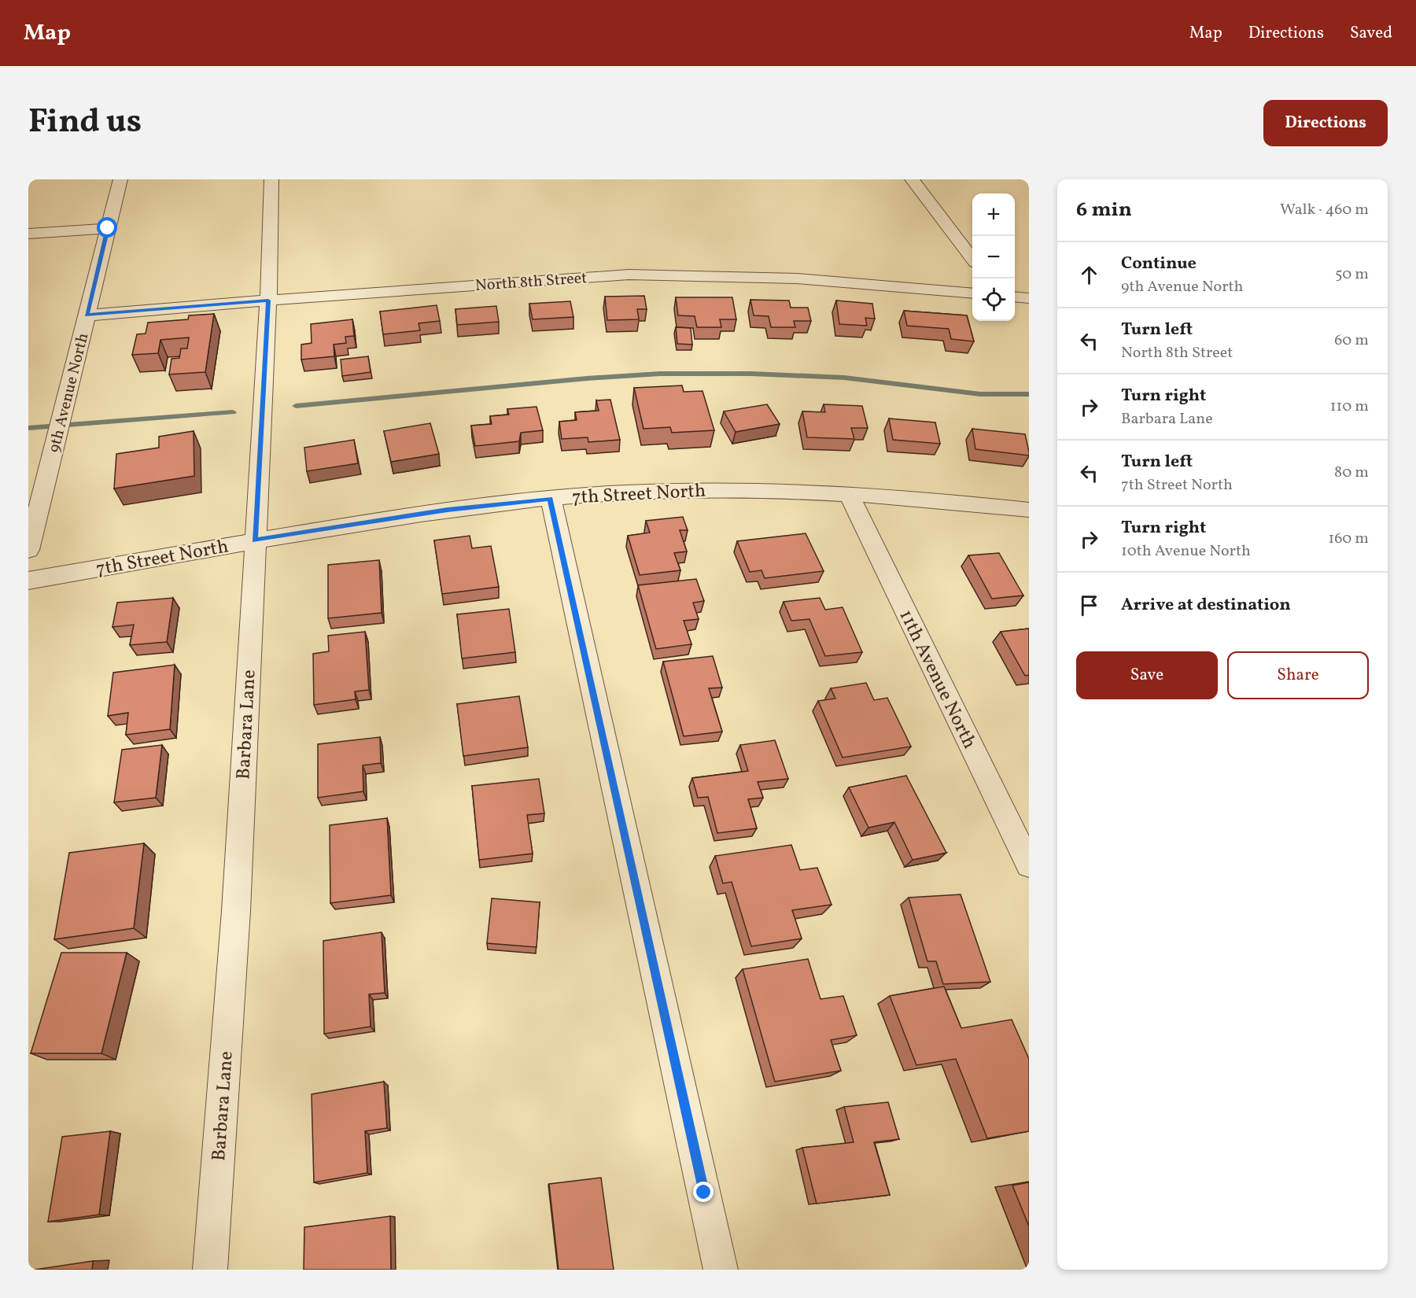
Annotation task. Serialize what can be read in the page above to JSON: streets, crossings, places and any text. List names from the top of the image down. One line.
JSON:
{"streets":{"street":["North 8th Street","9th Avenue North","7th Street North","11th Avenue North","Barbara Lane"]},"crossings":[["North 8th Street","9th Avenue North"],["North 8th Street","Barbara Lane"],["7th Street North","11th Avenue North"],["7th Street North","Barbara Lane"]],"page":{"header":"Map","nav":["Map","Directions","Saved"],"title":"Find us","buttons":["Directions",["Save","Share"]],"heading":["6 min","Walk · 460 m"],"map_buttons":["+","−"],"list":[["Continue","9th Avenue North","50 m"],["Turn left","North 8th Street","60 m"],["Turn right","Barbara Lane","110 m"],["Turn left","7th Street North","80 m"],["Turn right","10th Avenue North","160 m"],"Arrive at destination"]}}
